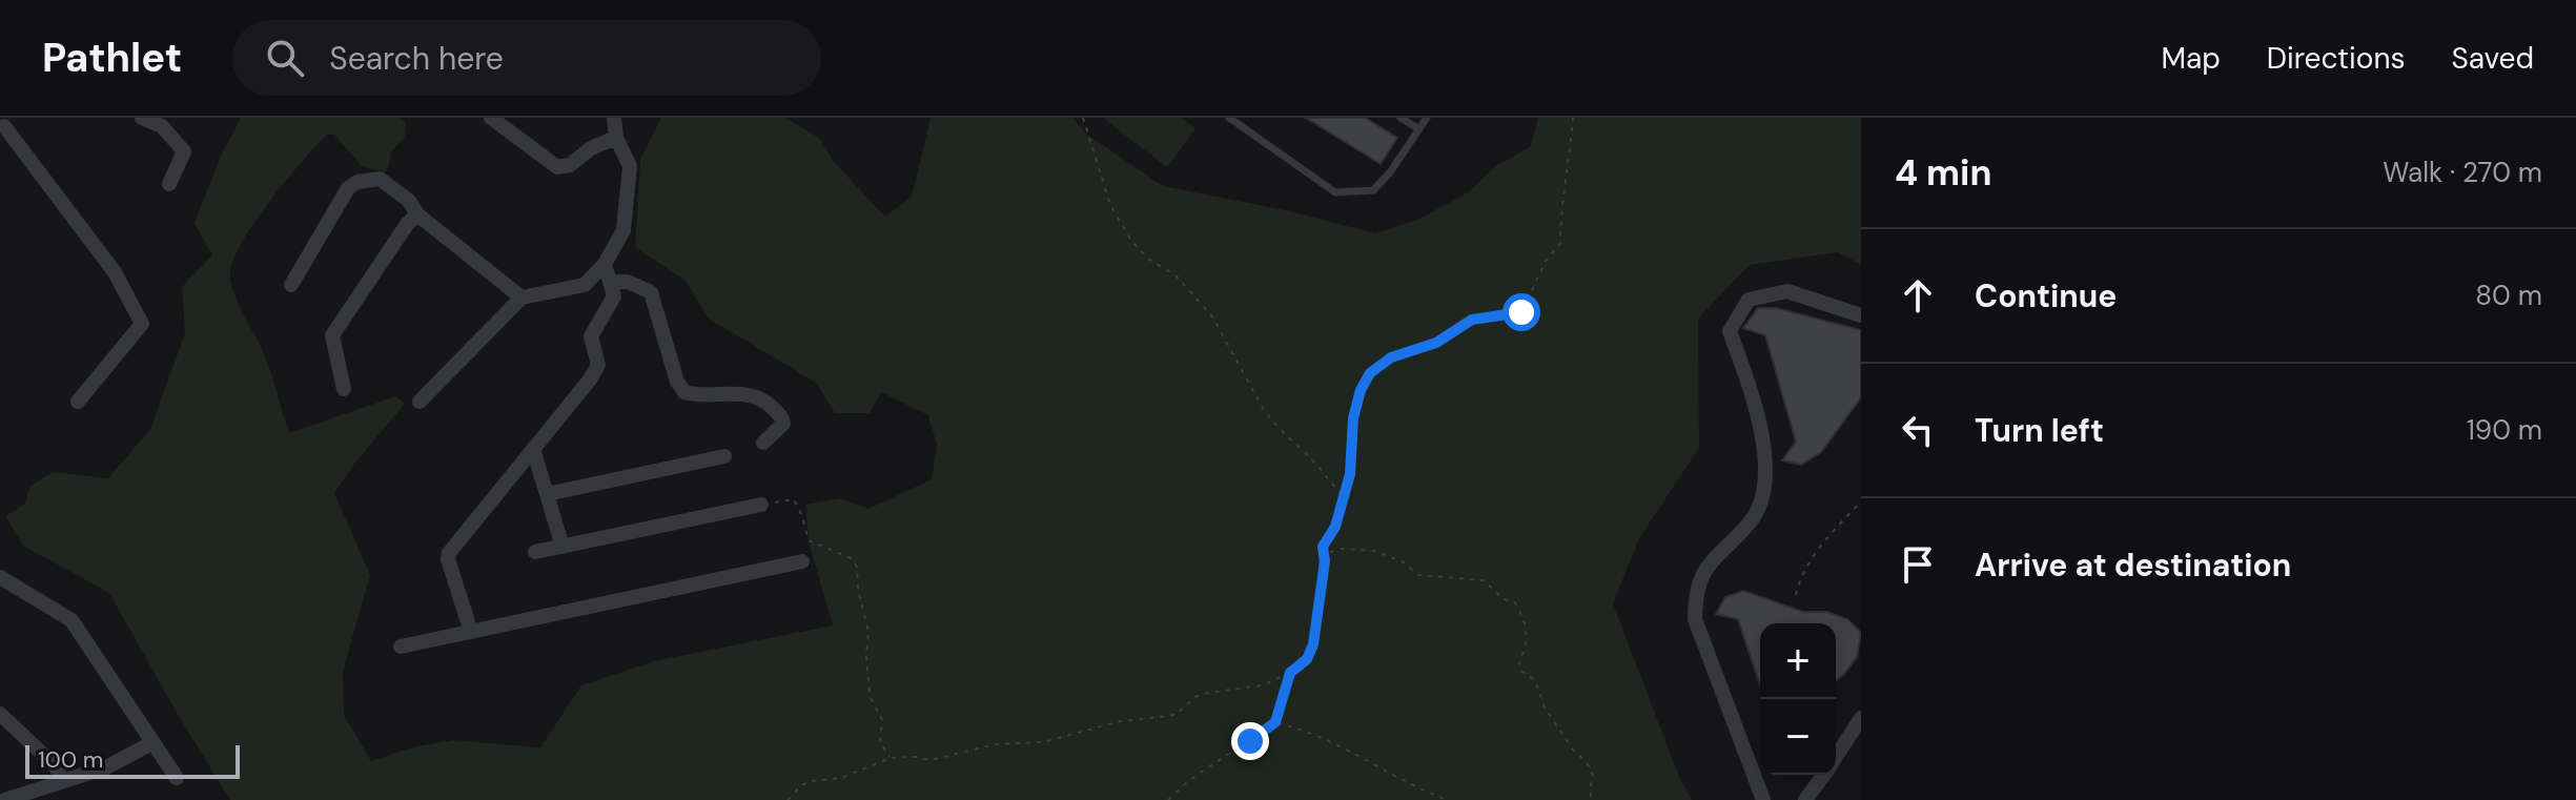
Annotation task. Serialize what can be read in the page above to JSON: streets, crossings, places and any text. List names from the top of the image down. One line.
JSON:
{"scale_bar":"100 m","page":{"header":"Pathlet","search":"Search here","nav":["Map","Directions","Saved"],"heading":["4 min","Walk · 270 m"],"list":[["Continue","80 m"],["Turn left","190 m"],"Arrive at destination"],"map_buttons":["+","−"],"scale":"100 m"}}
